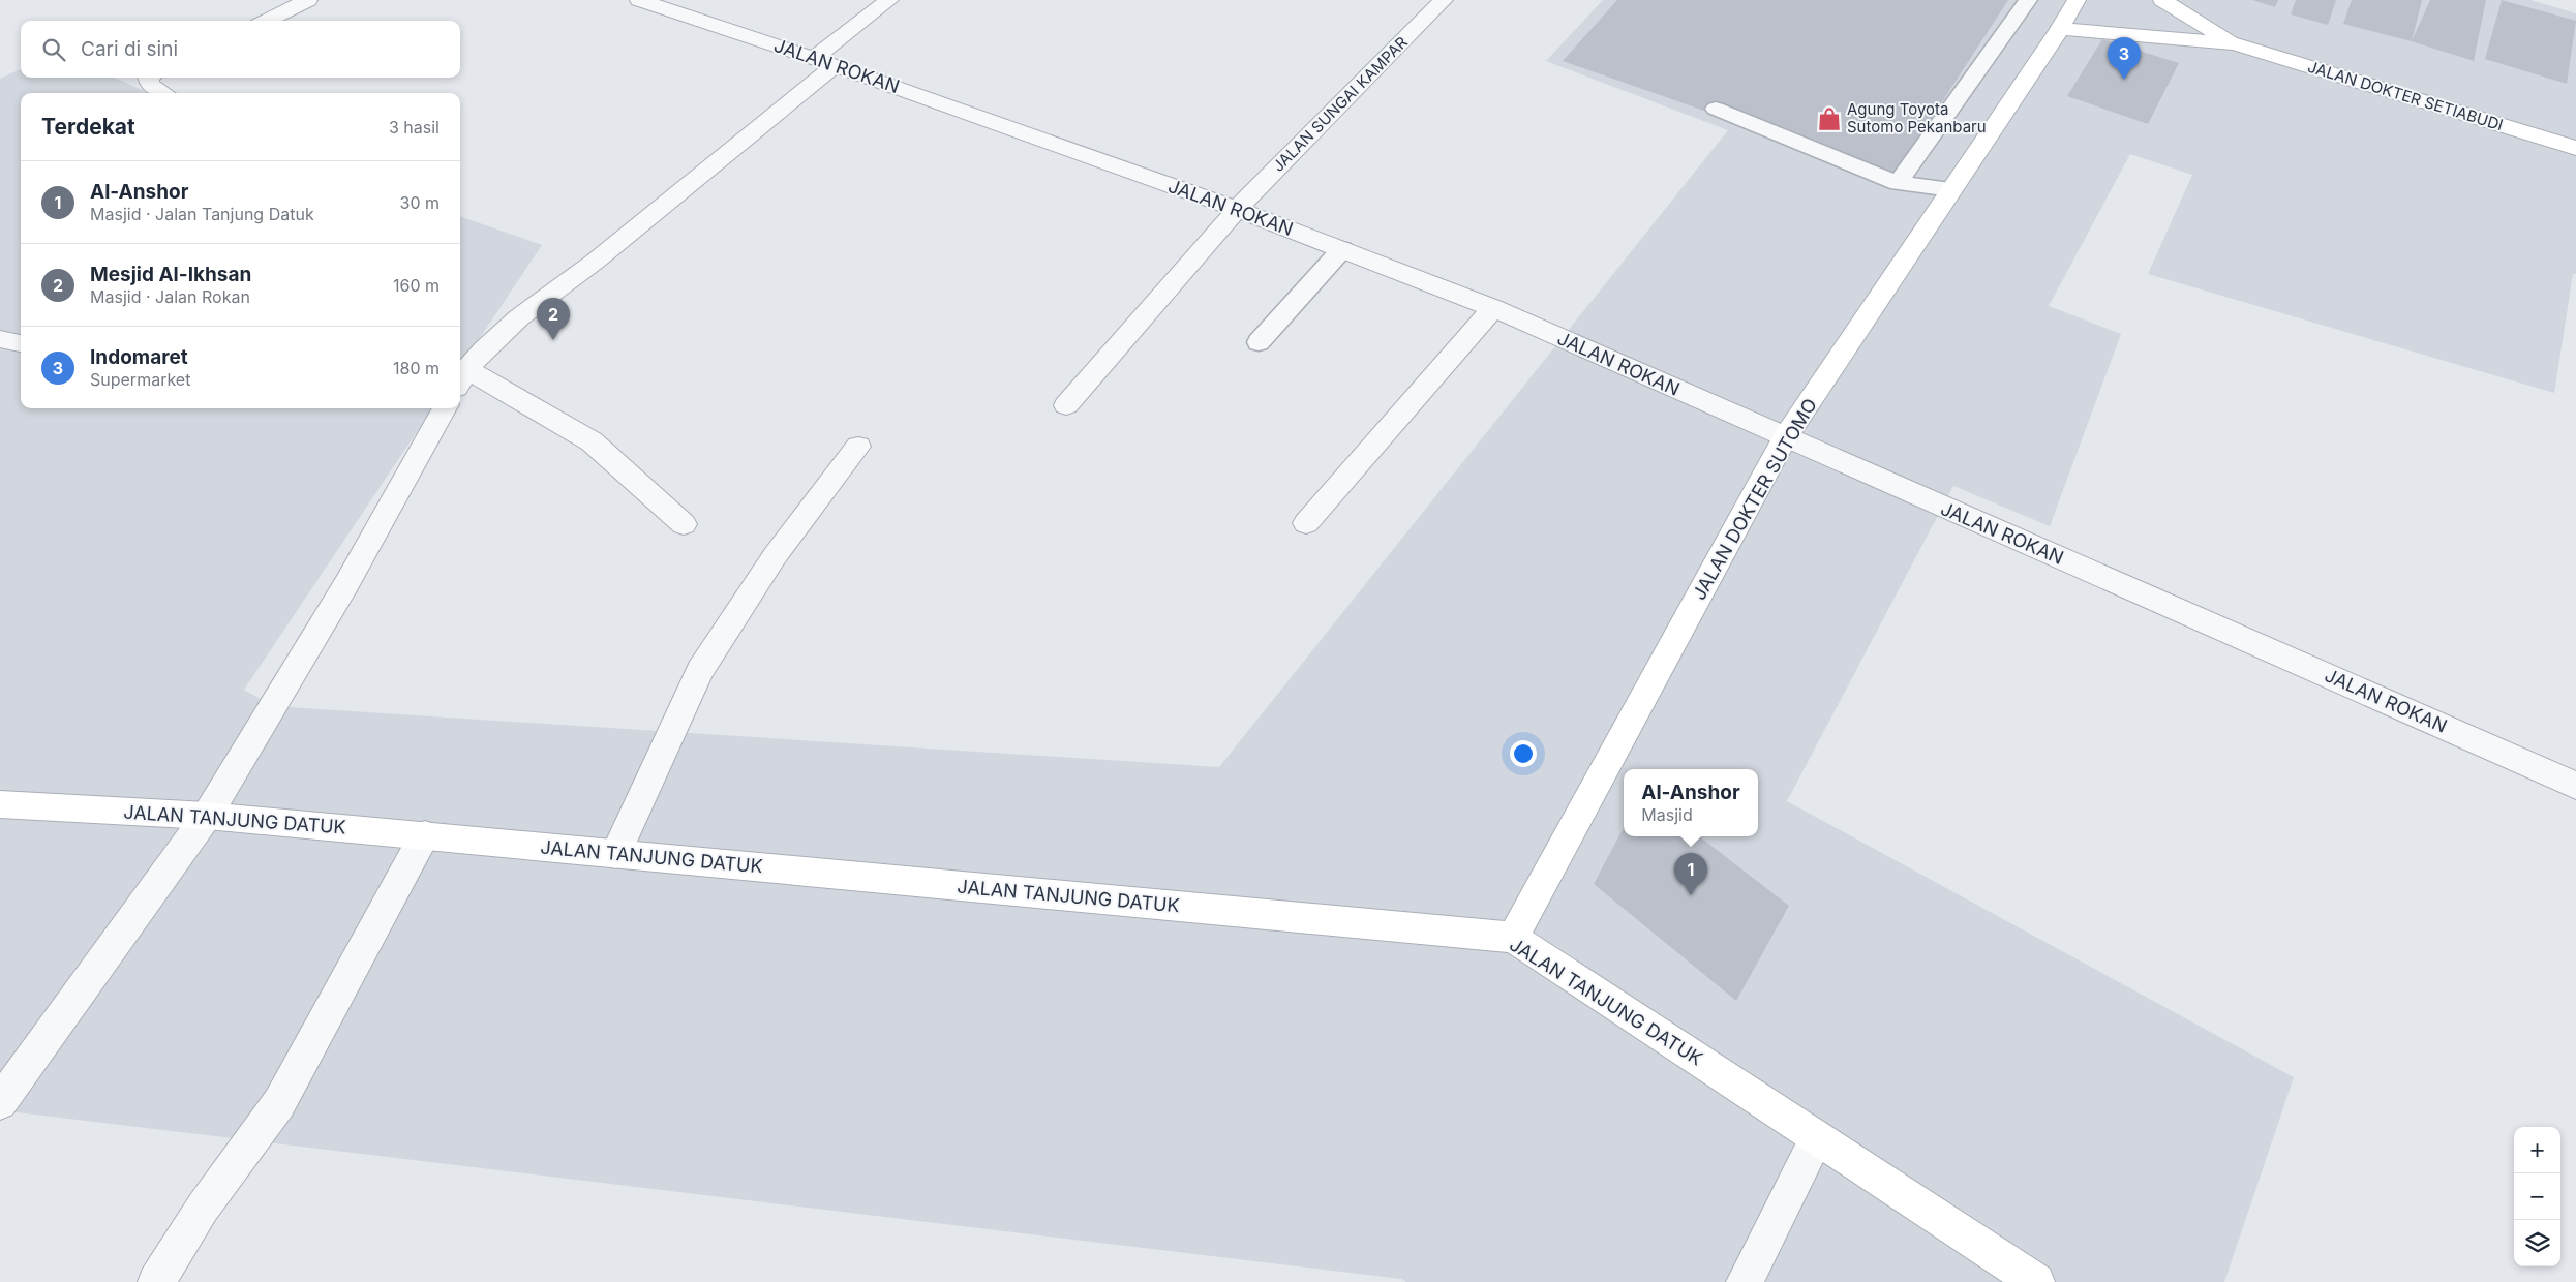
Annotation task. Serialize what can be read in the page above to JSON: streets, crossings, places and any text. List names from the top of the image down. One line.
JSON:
{"streets":{"main road":["JALAN DOKTER SETIABUDI","JALAN DOKTER SUTOMO","JALAN TANJUNG DATUK"],"street":["JALAN ROKAN","JALAN SUNGAI KAMPAR"]},"crossings":[["JALAN ROKAN","JALAN SUNGAI KAMPAR"],["JALAN ROKAN","JALAN DOKTER SUTOMO"],["JALAN DOKTER SETIABUDI","JALAN DOKTER SUTOMO"],["JALAN DOKTER SUTOMO","JALAN TANJUNG DATUK"]],"places":{"shop":["Agung Toyota Sutomo Pekanbaru"]},"page":{"search":"Cari di sini","pins":["3","2","1"],"heading":["Terdekat","3 hasil"],"list":[{"mark":"1","name":"Al-Anshor","note":"Masjid · Jalan Tanjung Datuk","value":"30 m"},{"mark":"2","name":"Mesjid Al-Ikhsan","note":"Masjid · Jalan Rokan","value":"160 m"},{"mark":"3","name":"Indomaret","note":"Supermarket","value":"180 m"}],"popup":["Al-Anshor","Masjid"],"map_buttons":["+","−"]}}
